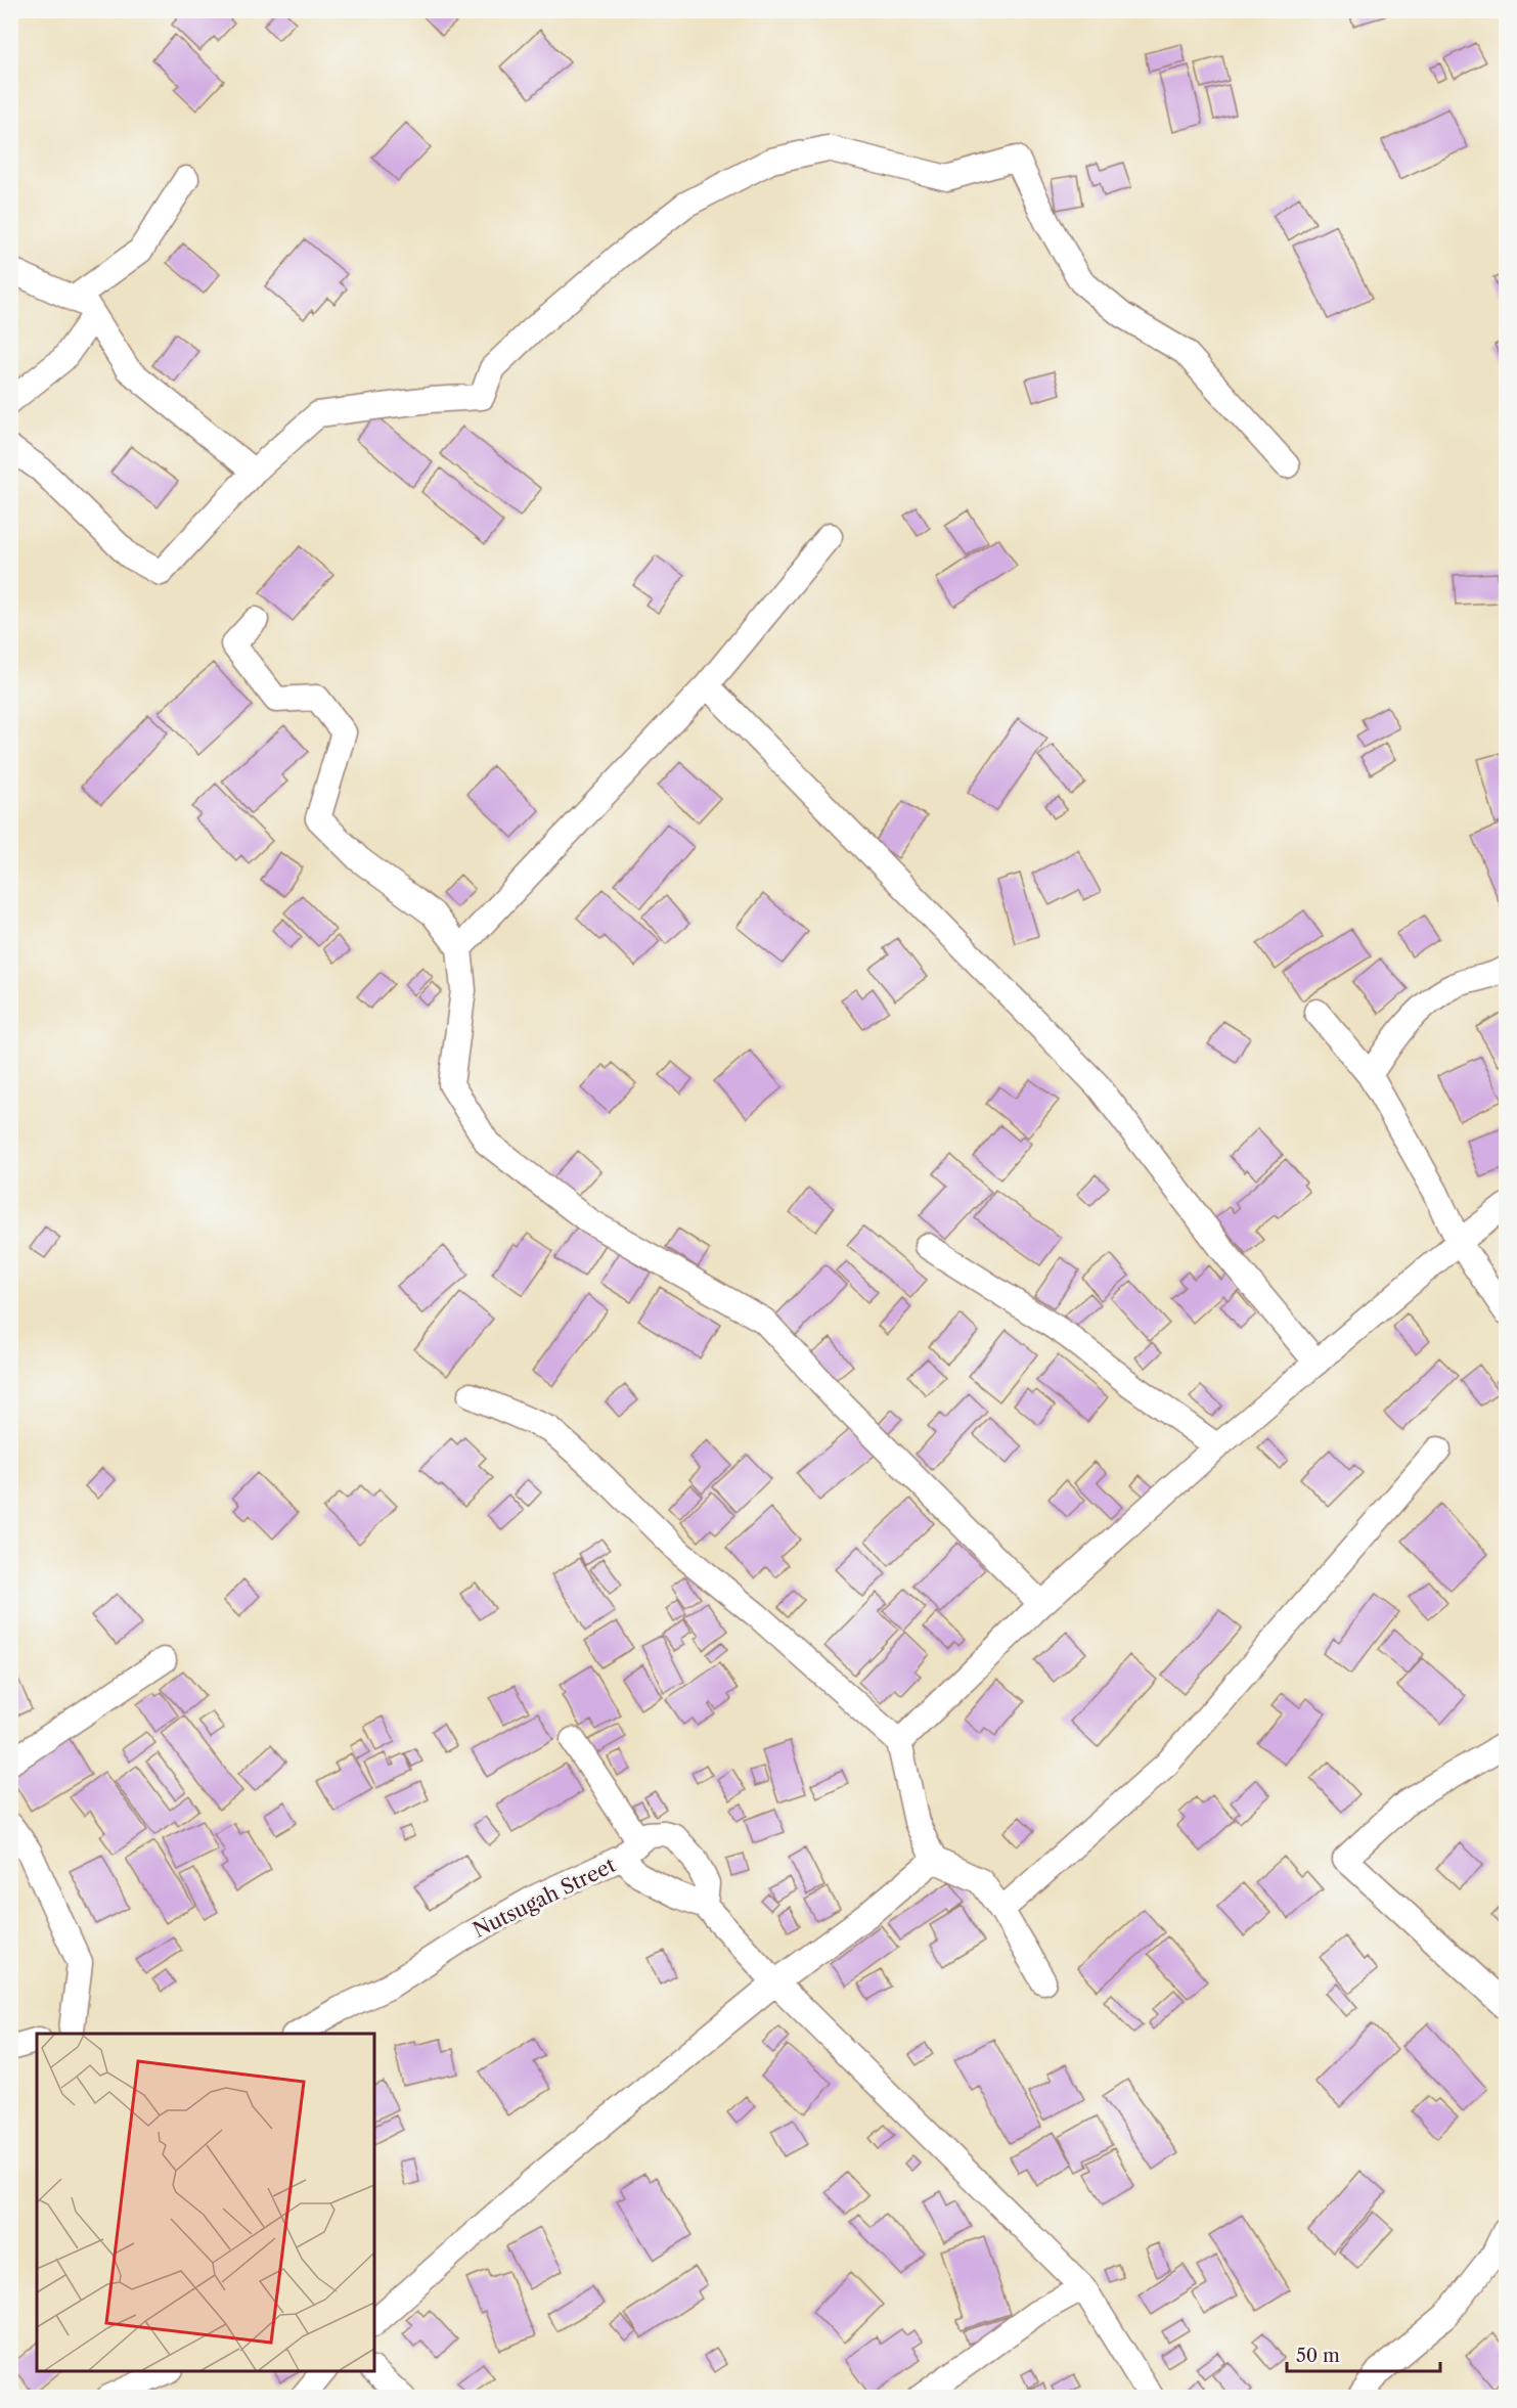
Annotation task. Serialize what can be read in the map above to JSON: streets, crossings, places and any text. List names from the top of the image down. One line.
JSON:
{"streets":{"street":["Nutsugah Street"]},"scale_bar":"50 m"}
